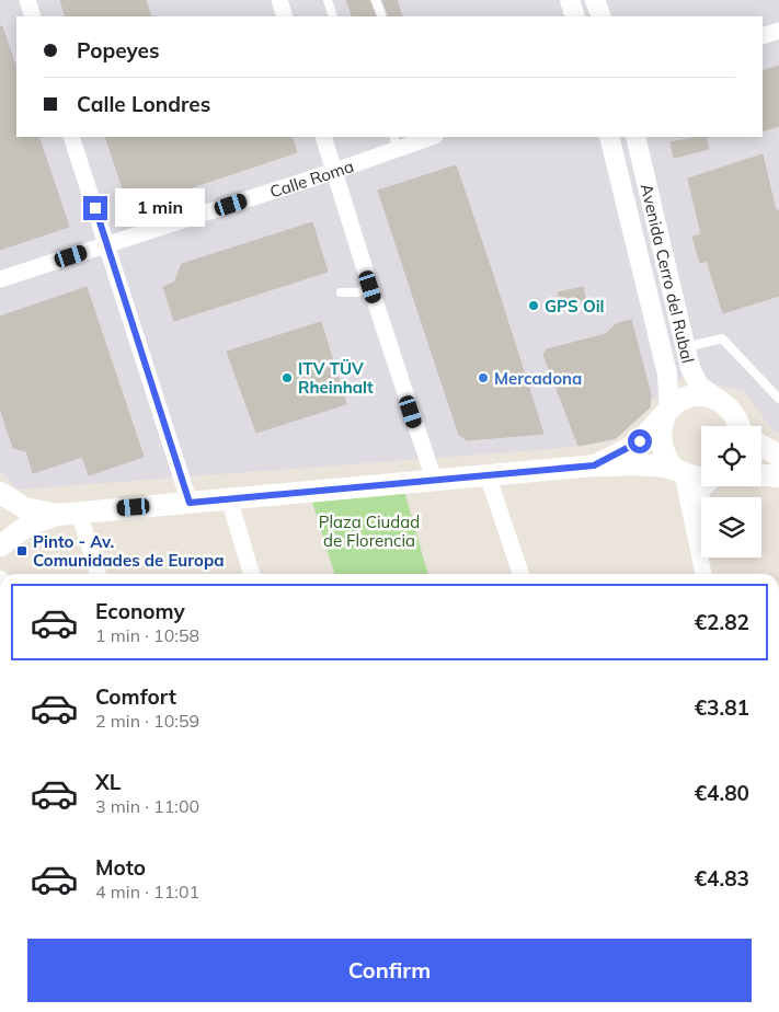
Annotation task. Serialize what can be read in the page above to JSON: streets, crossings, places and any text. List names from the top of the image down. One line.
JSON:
{"streets":{"street":["Calle Roma","Avenida Cerro del Rubal"]},"parks":["Plaza Ciudad de Florencia"],"places":{"other":["GPS Oil","ITV TÜV Rheinhalt","Mercadona"],"transit":["Pinto - Av. Comunidades de Europa"]},"page":{"banner":["Popeyes","Calle Londres"],"bubble":"1 min","list":[{"name":"Economy","note":"1 min · 10:58","value":"€2.82"},{"name":"Comfort","note":"2 min · 10:59","value":"€3.81"},{"name":"XL","note":"3 min · 11:00","value":"€4.80"},{"name":"Moto","note":"4 min · 11:01","value":"€4.83"}],"buttons":"Confirm"}}
